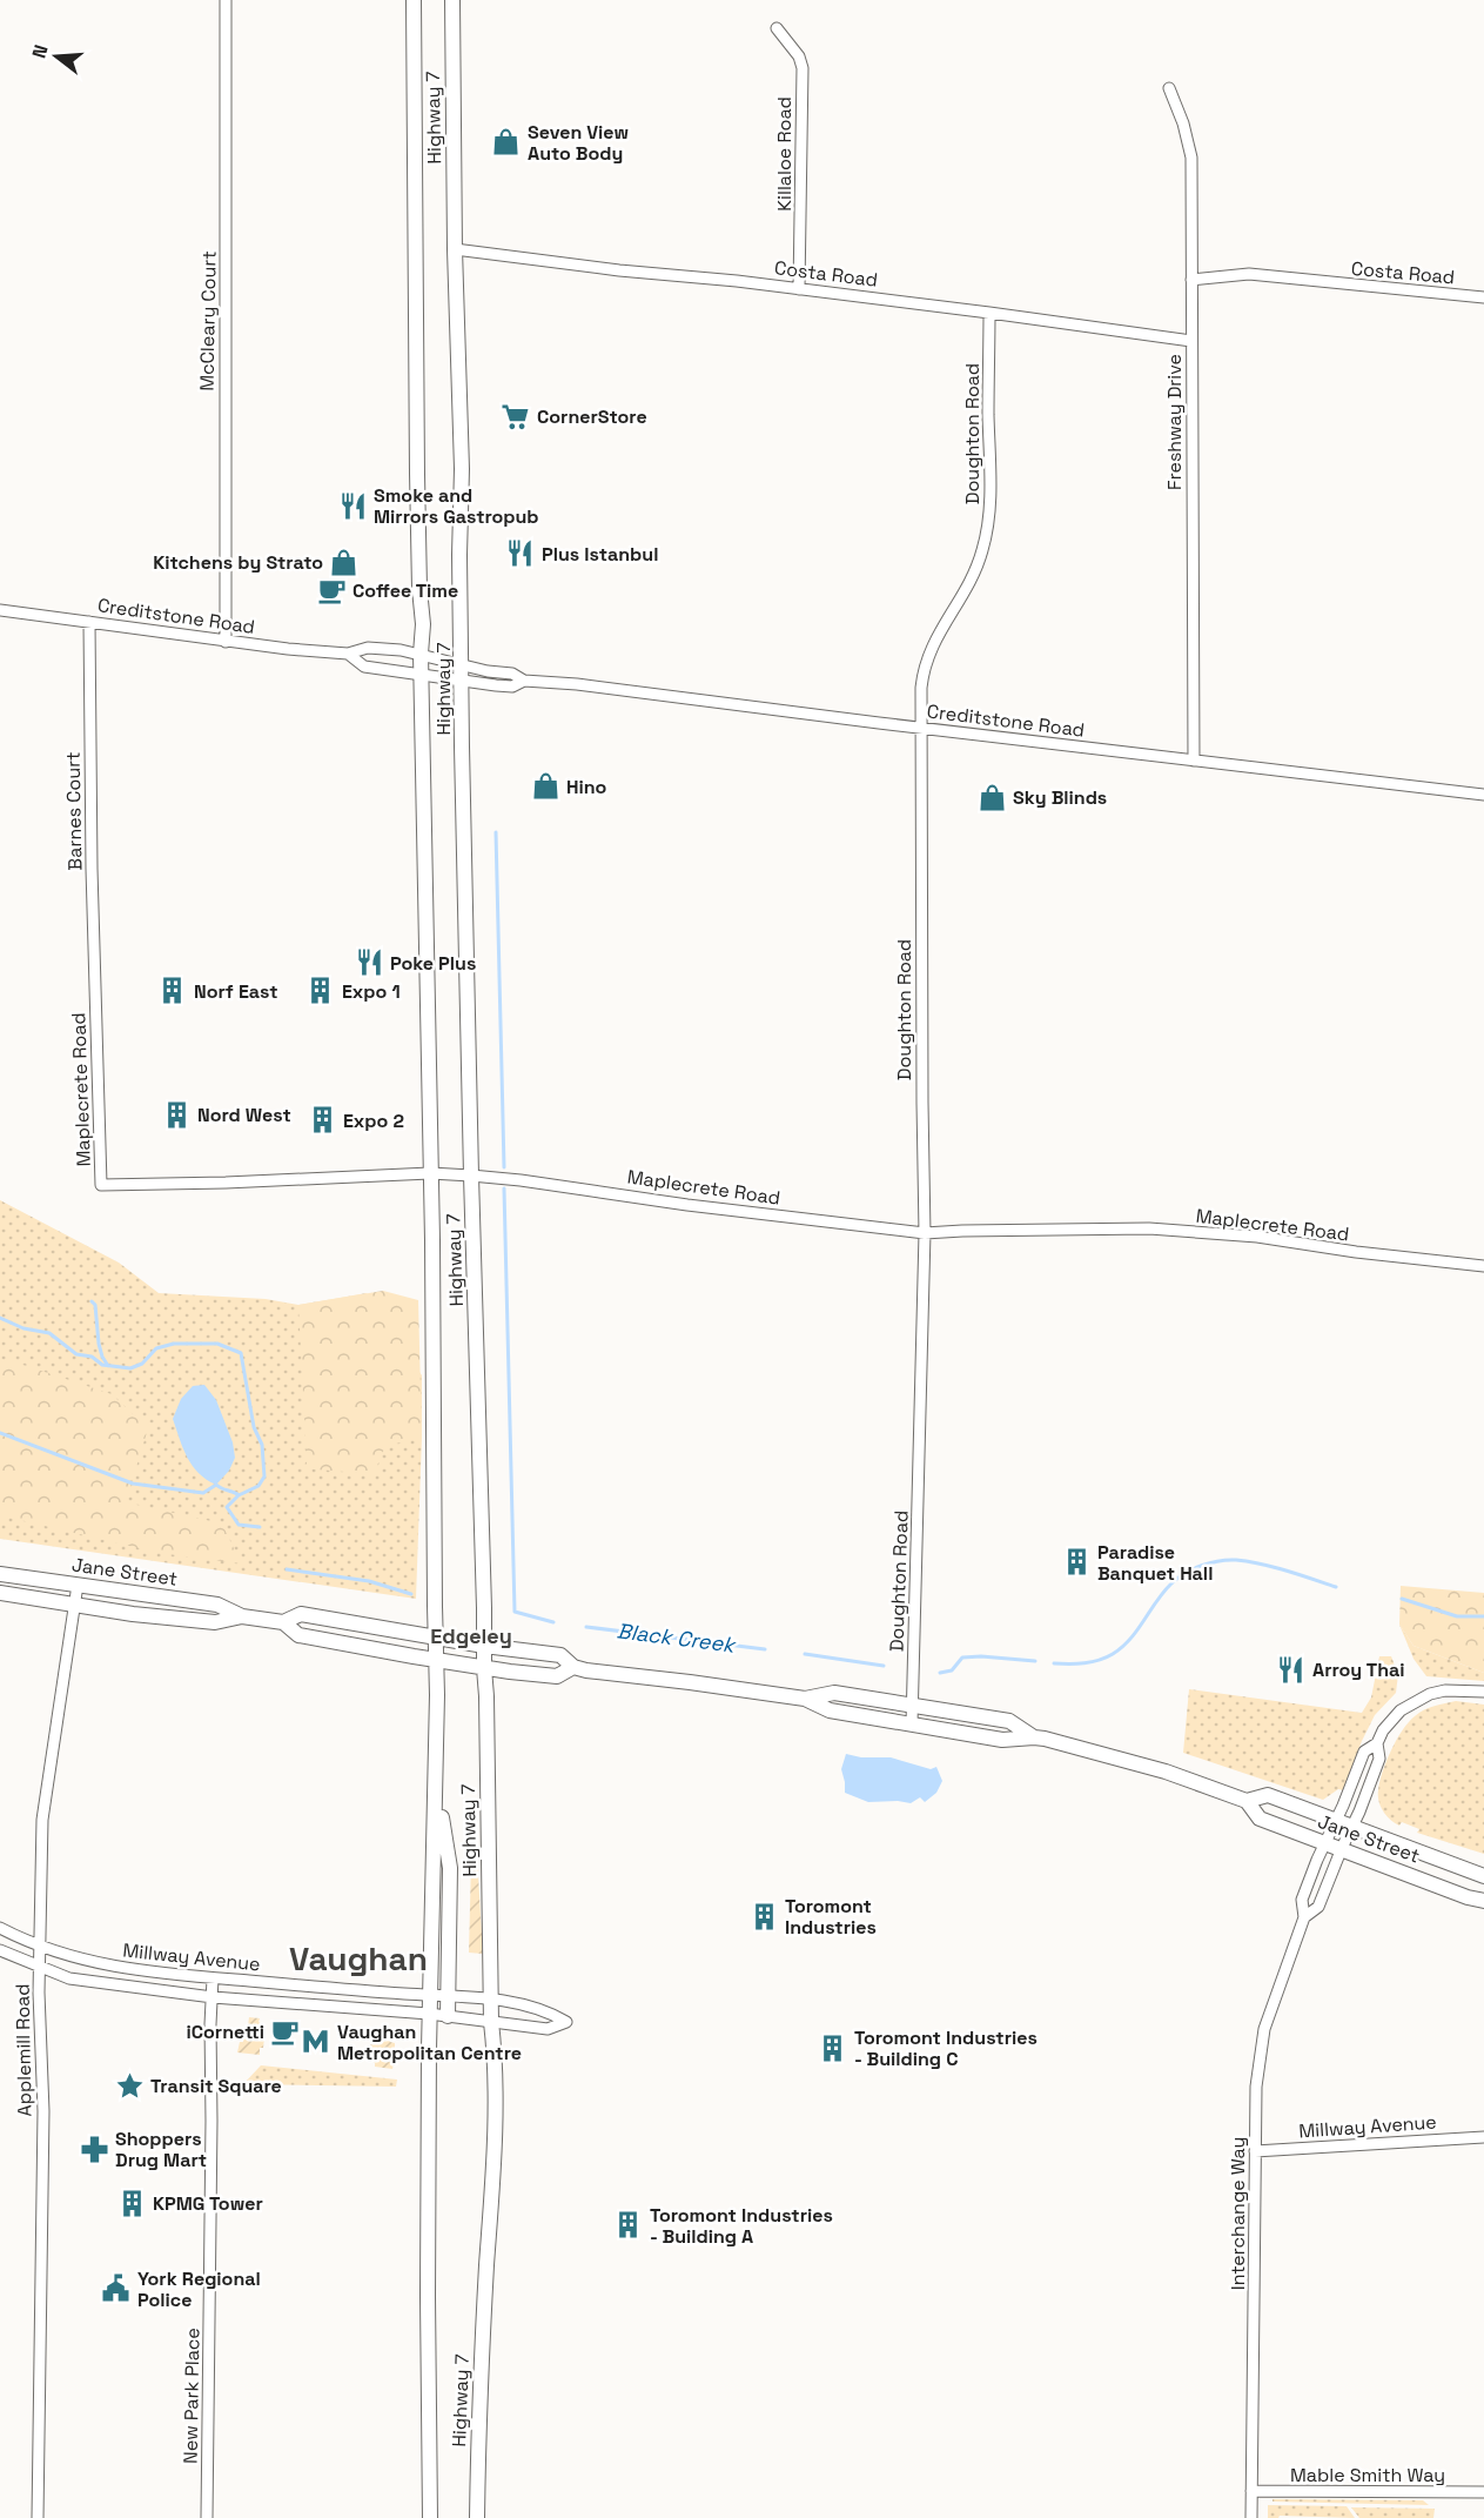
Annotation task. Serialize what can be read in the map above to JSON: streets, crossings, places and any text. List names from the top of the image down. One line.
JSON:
{"streets":{"main road":["Highway 7","Jane Street"],"street":["Killaloe Road","Costa Road","McCleary Court","Freshway Drive","Doughton Road","Creditstone Road","Barnes Court","Maplecrete Road","Millway Avenue","Applemill Road","Interchange Way","New Park Place","Mable Smith Way"]},"crossings":[["Highway 7","Costa Road"],["Highway 7","Creditstone Road"],["Highway 7","Maplecrete Road"],["Highway 7","Jane Street"],["Highway 7","Millway Avenue"],["Killaloe Road","Costa Road"],["Costa Road","Freshway Drive"],["Costa Road","Doughton Road"],["McCleary Court","Creditstone Road"],["Freshway Drive","Creditstone Road"],["Doughton Road","Creditstone Road"],["Doughton Road","Maplecrete Road"],["Doughton Road","Jane Street"],["Creditstone Road","Barnes Court"],["Barnes Court","Maplecrete Road"],["Jane Street","Applemill Road"],["Jane Street","Interchange Way"],["Millway Avenue","Applemill Road"],["Millway Avenue","Interchange Way"],["Millway Avenue","New Park Place"],["Interchange Way","Mable Smith Way"]],"districts":["Edgeley","Vaughan"],"water":["Black Creek"],"places":{"shop":["Seven View Auto Body","Kitchens by Strato","Hino","Sky Blinds"],"supermarket":["CornerStore"],"restaurant":["Smoke and Mirrors Gastropub","Plus Istanbul","Poke Plus","Arroy Thai"],"cafe":["Coffee Time","iCornetti"],"building":["Norf East","Expo 1","Nord West","Expo 2","Paradise Banquet Hall","Toromont Industries","Toromont Industries - Building C","KPMG Tower","Toromont Industries - Building A"],"metro station":["Vaughan Metropolitan Centre"],"place":["Transit Square"],"pharmacy":["Shoppers Drug Mart"],"public building":["York Regional Police"]},"north":"left"}
